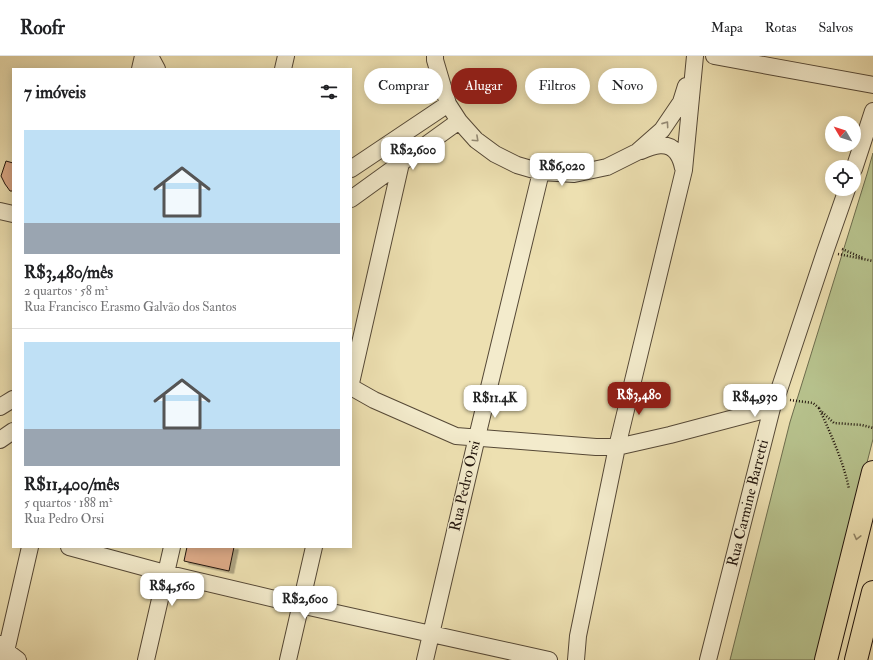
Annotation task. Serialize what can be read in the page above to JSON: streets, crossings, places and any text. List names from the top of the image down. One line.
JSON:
{"streets":{"street":["Rua Pedro Orsi","Rua Carmine Barretti"]},"north":"top left","page":{"header":"Roofr","nav":["Mapa","Rotas","Salvos"],"chip":["Comprar","Alugar","Filtros","Novo"],"heading":"7 imóveis","list":[{"name":"R$3,480/mês","note":"2 quartos · 58 m² · Rua Francisco Erasmo Galvão dos Santos"},{"name":"R$11,400/mês","note":"5 quartos · 188 m² · Rua Pedro Orsi"}],"price":["R$2,600","R$6,020","R$3,480","R$4,930","R$11.4K","R$4,560","R$2,600"]}}
